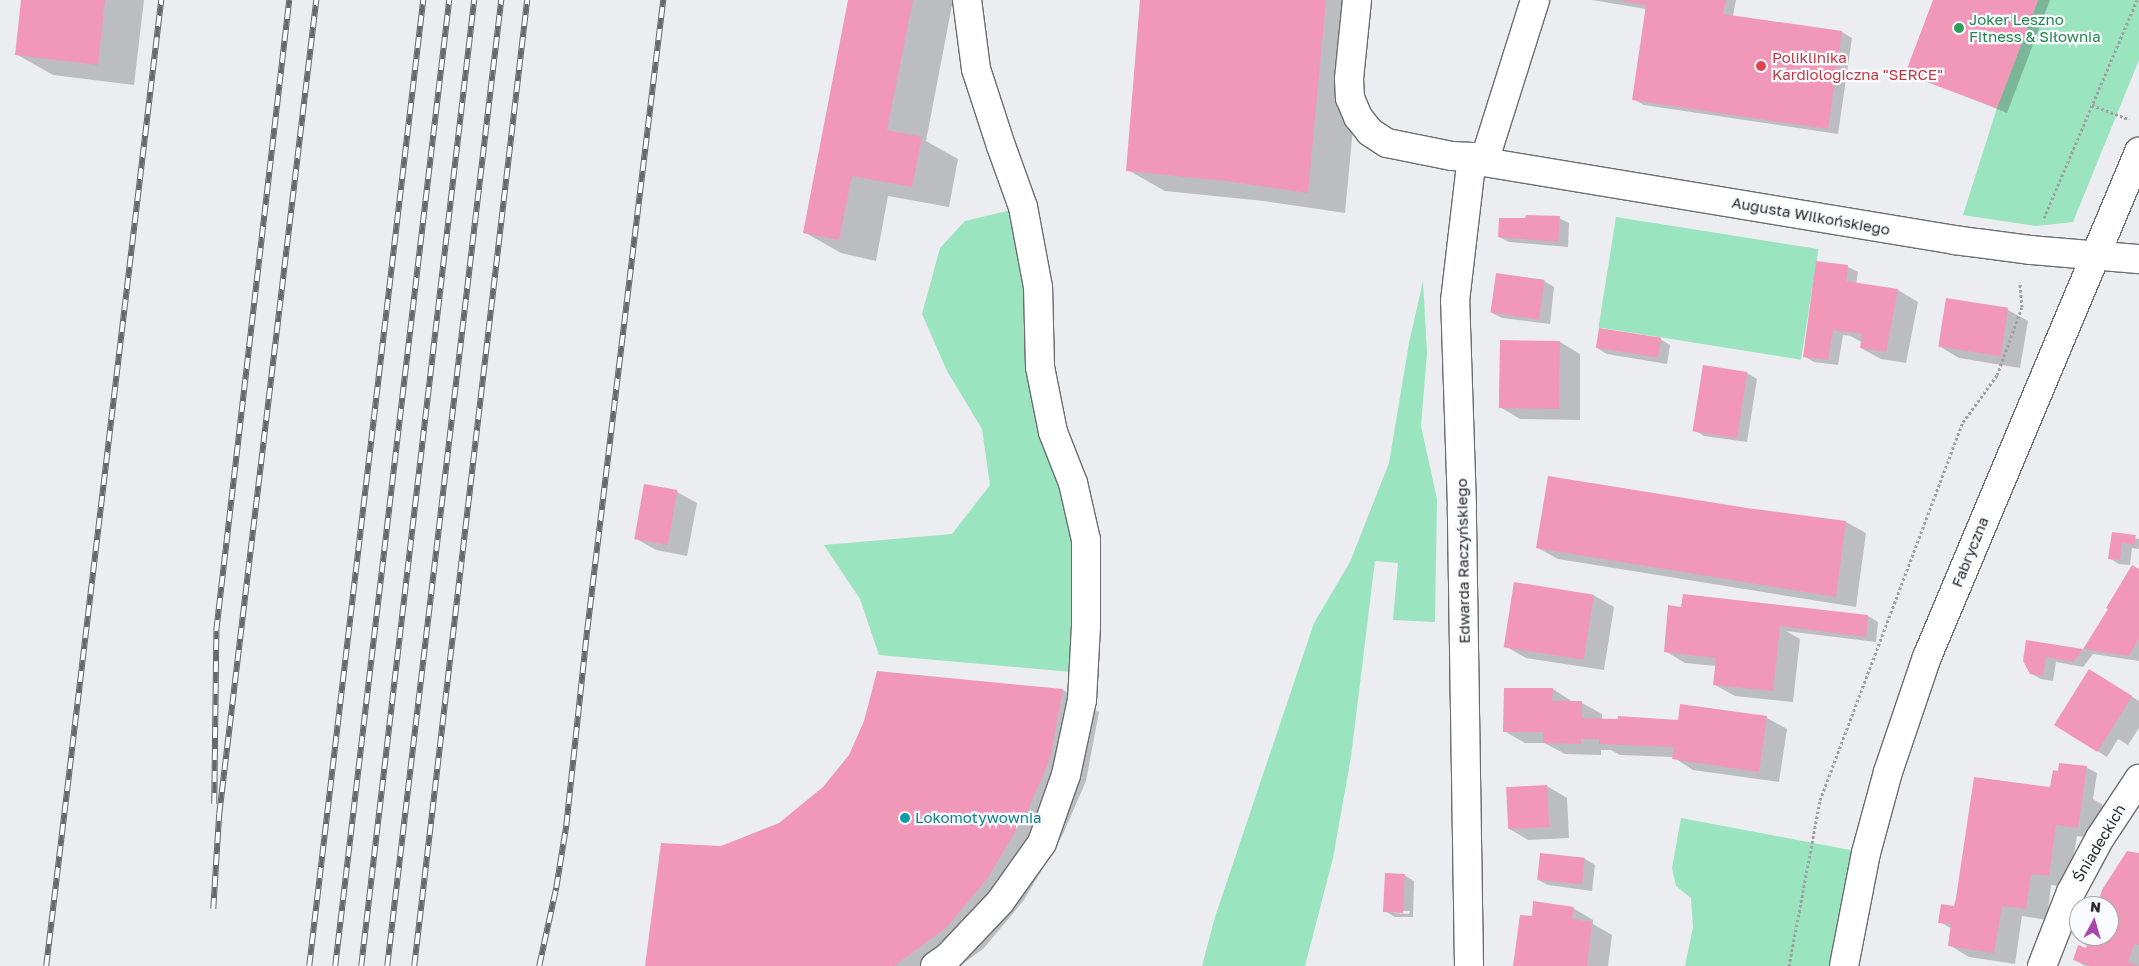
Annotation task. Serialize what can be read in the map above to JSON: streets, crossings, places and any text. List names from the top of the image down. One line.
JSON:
{"streets":{"street":["Augusta Wilkońskiego","Fabryczna","Edwarda Raczyńskiego","Śniadeckich"]},"crossings":[["Augusta Wilkońskiego","Fabryczna"],["Augusta Wilkońskiego","Edwarda Raczyńskiego"]],"places":["Joker Leszno Fitness & Siłownia","Poliklinika Kardiologiczna \"SERCE\"","Lokomotywownia"],"north":"top"}
